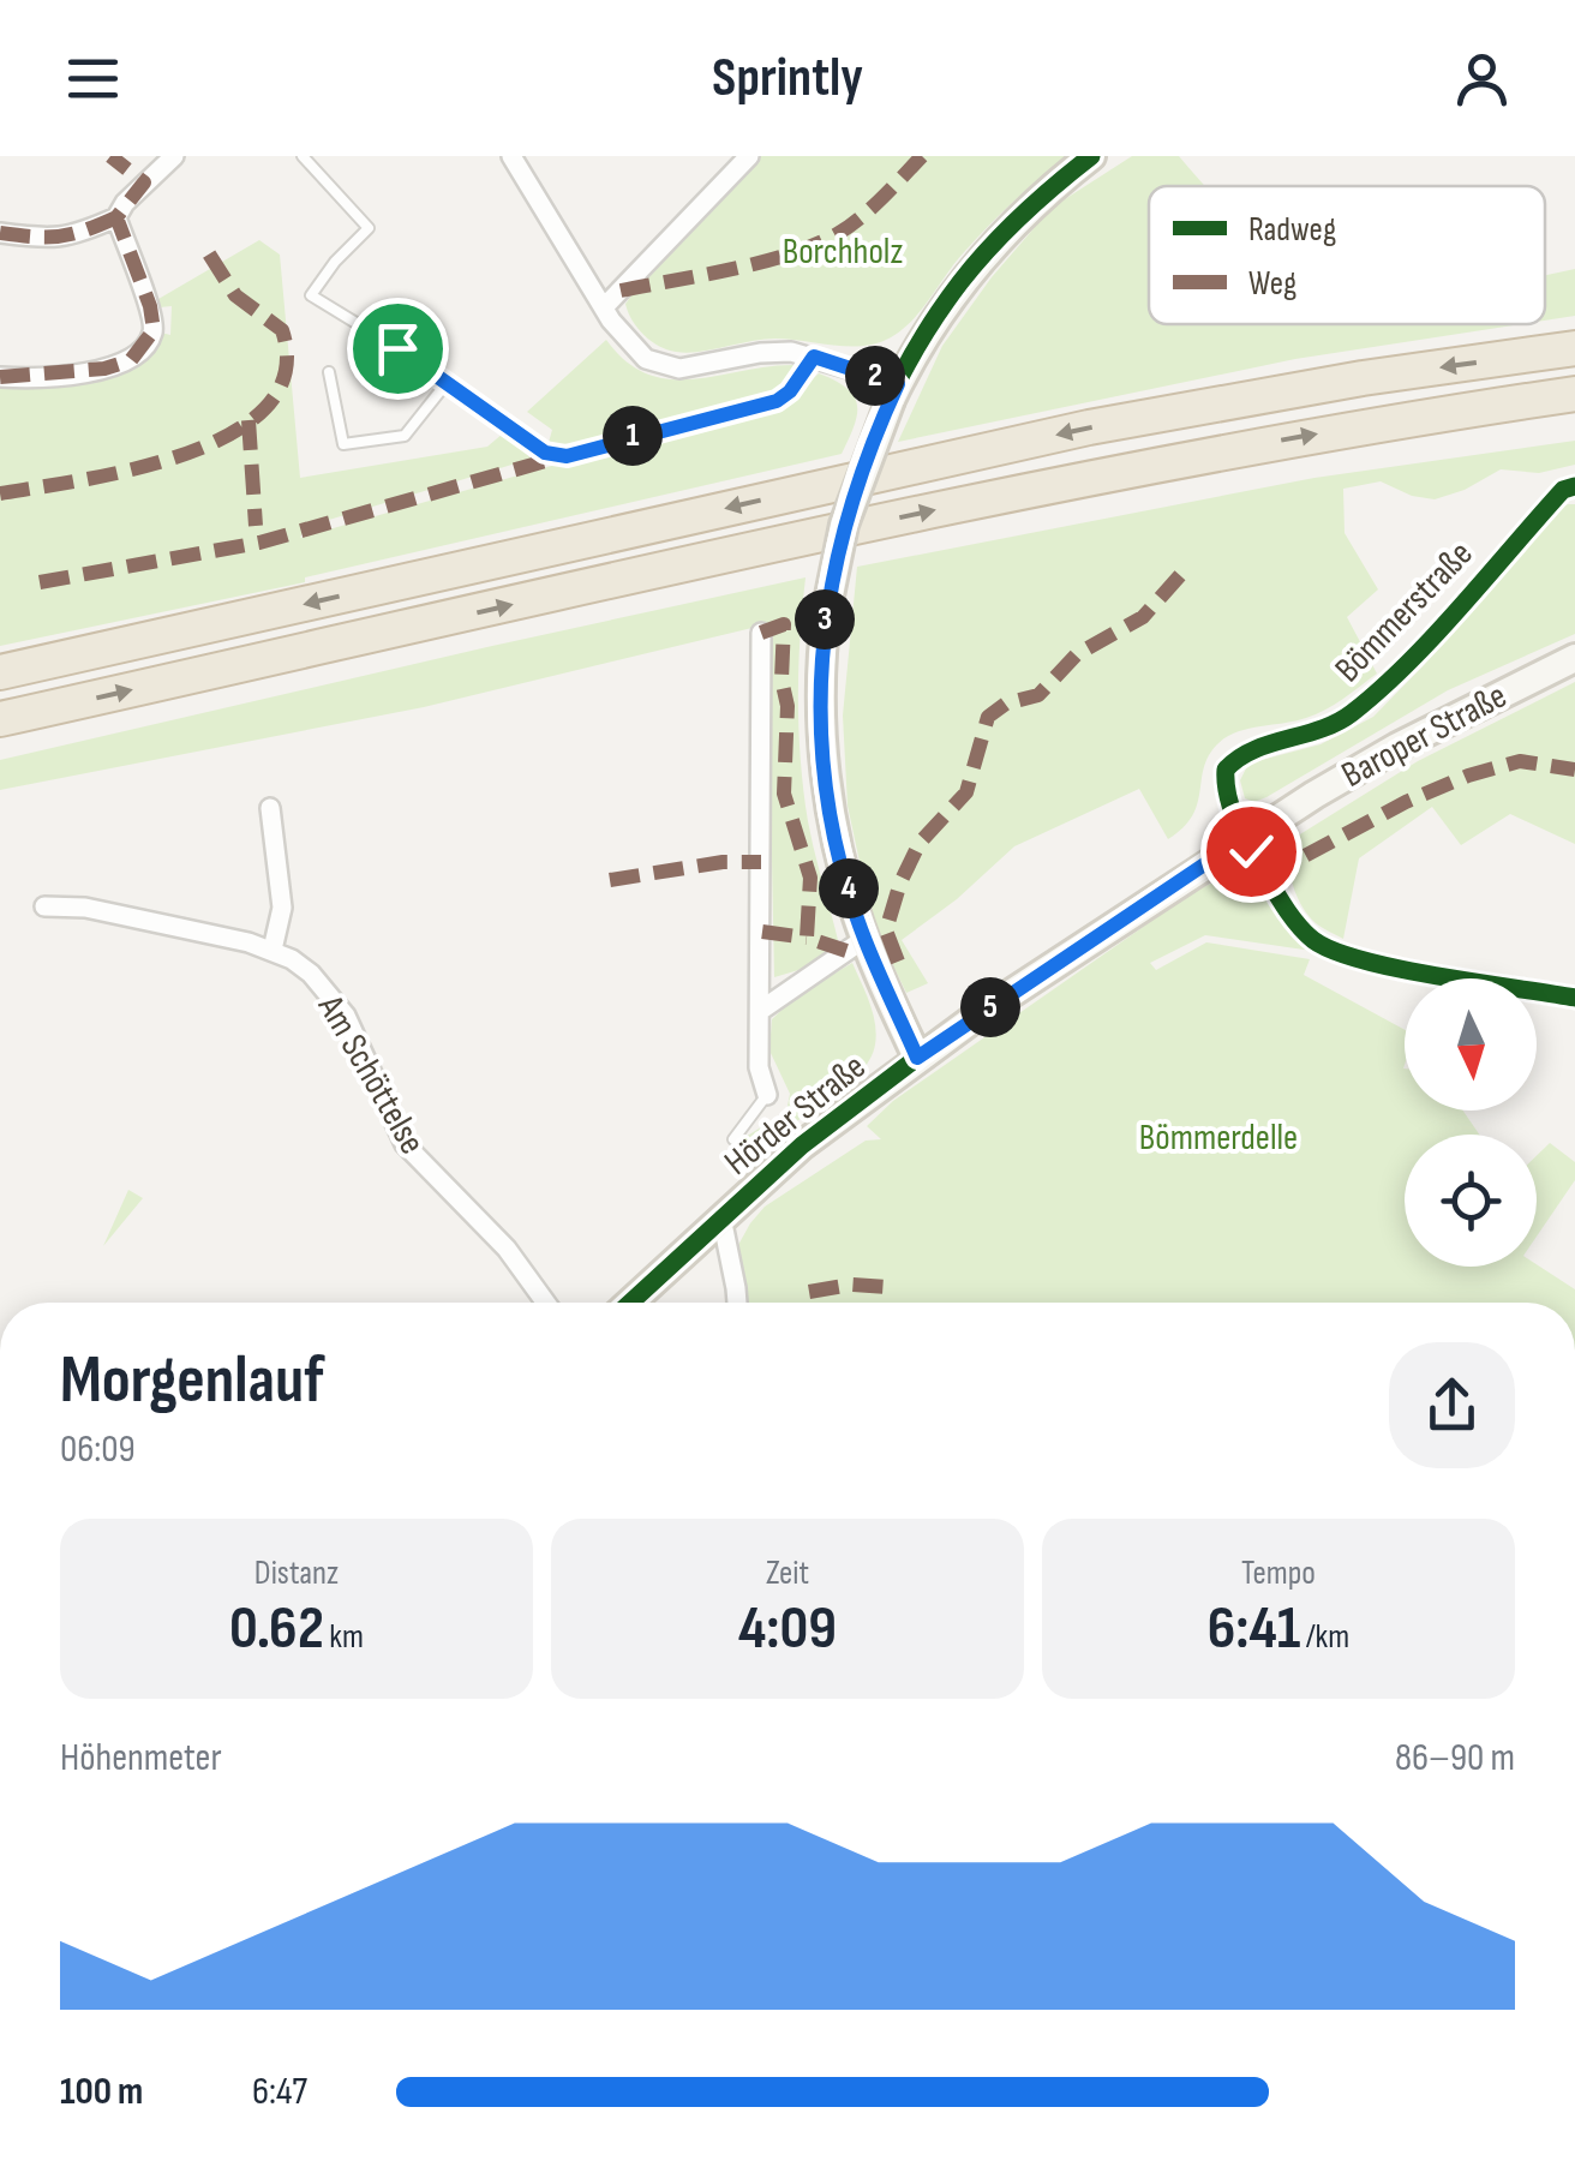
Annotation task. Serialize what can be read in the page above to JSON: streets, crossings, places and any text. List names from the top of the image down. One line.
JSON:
{"streets":{"main road":["Baroper Straße","Hörder Straße"],"street":["Bömmerstraße","Am Schöttelse"]},"crossings":[["Bömmerstraße","Baroper Straße"],["Baroper Straße","Hörder Straße"]],"parks":["Borchholz","Bömmerdelle"],"legend":["Radweg","Weg"],"north":"bottom","page":{"header":"Sprintly","pins":["2","1","3","4","5"],"heading":["Morgenlauf","06:09"],"stats":[["Distanz","0.62 km"],["Zeit","4:09"],["Tempo","6:41 /km"]],"chart":["Höhenmeter","86–90 m"],"list":[{"name":"100 m","note":"6:47"}]}}
